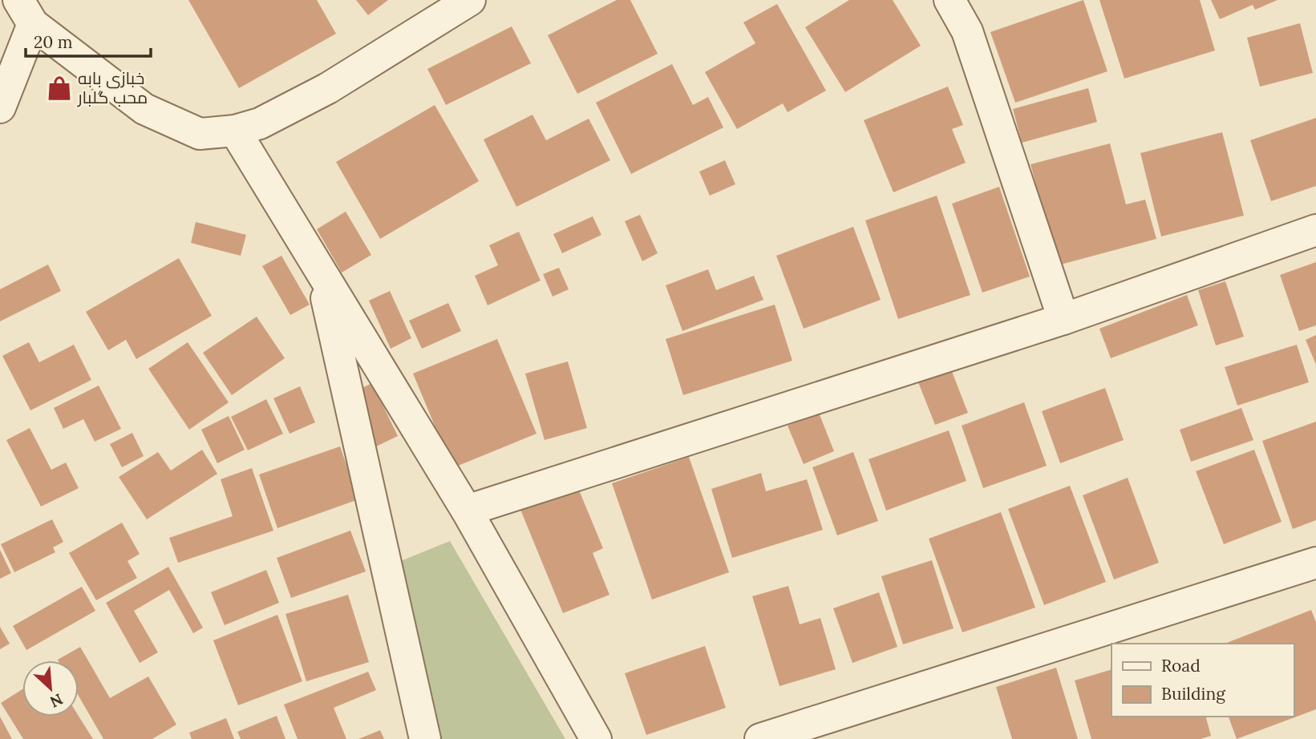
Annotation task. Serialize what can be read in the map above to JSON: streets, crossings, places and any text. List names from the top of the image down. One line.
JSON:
{"places":{"shop":["خبازی بابه محب گلبار"]},"legend":["Road","Building"],"scale_bar":"20 m","north":"bottom right"}
